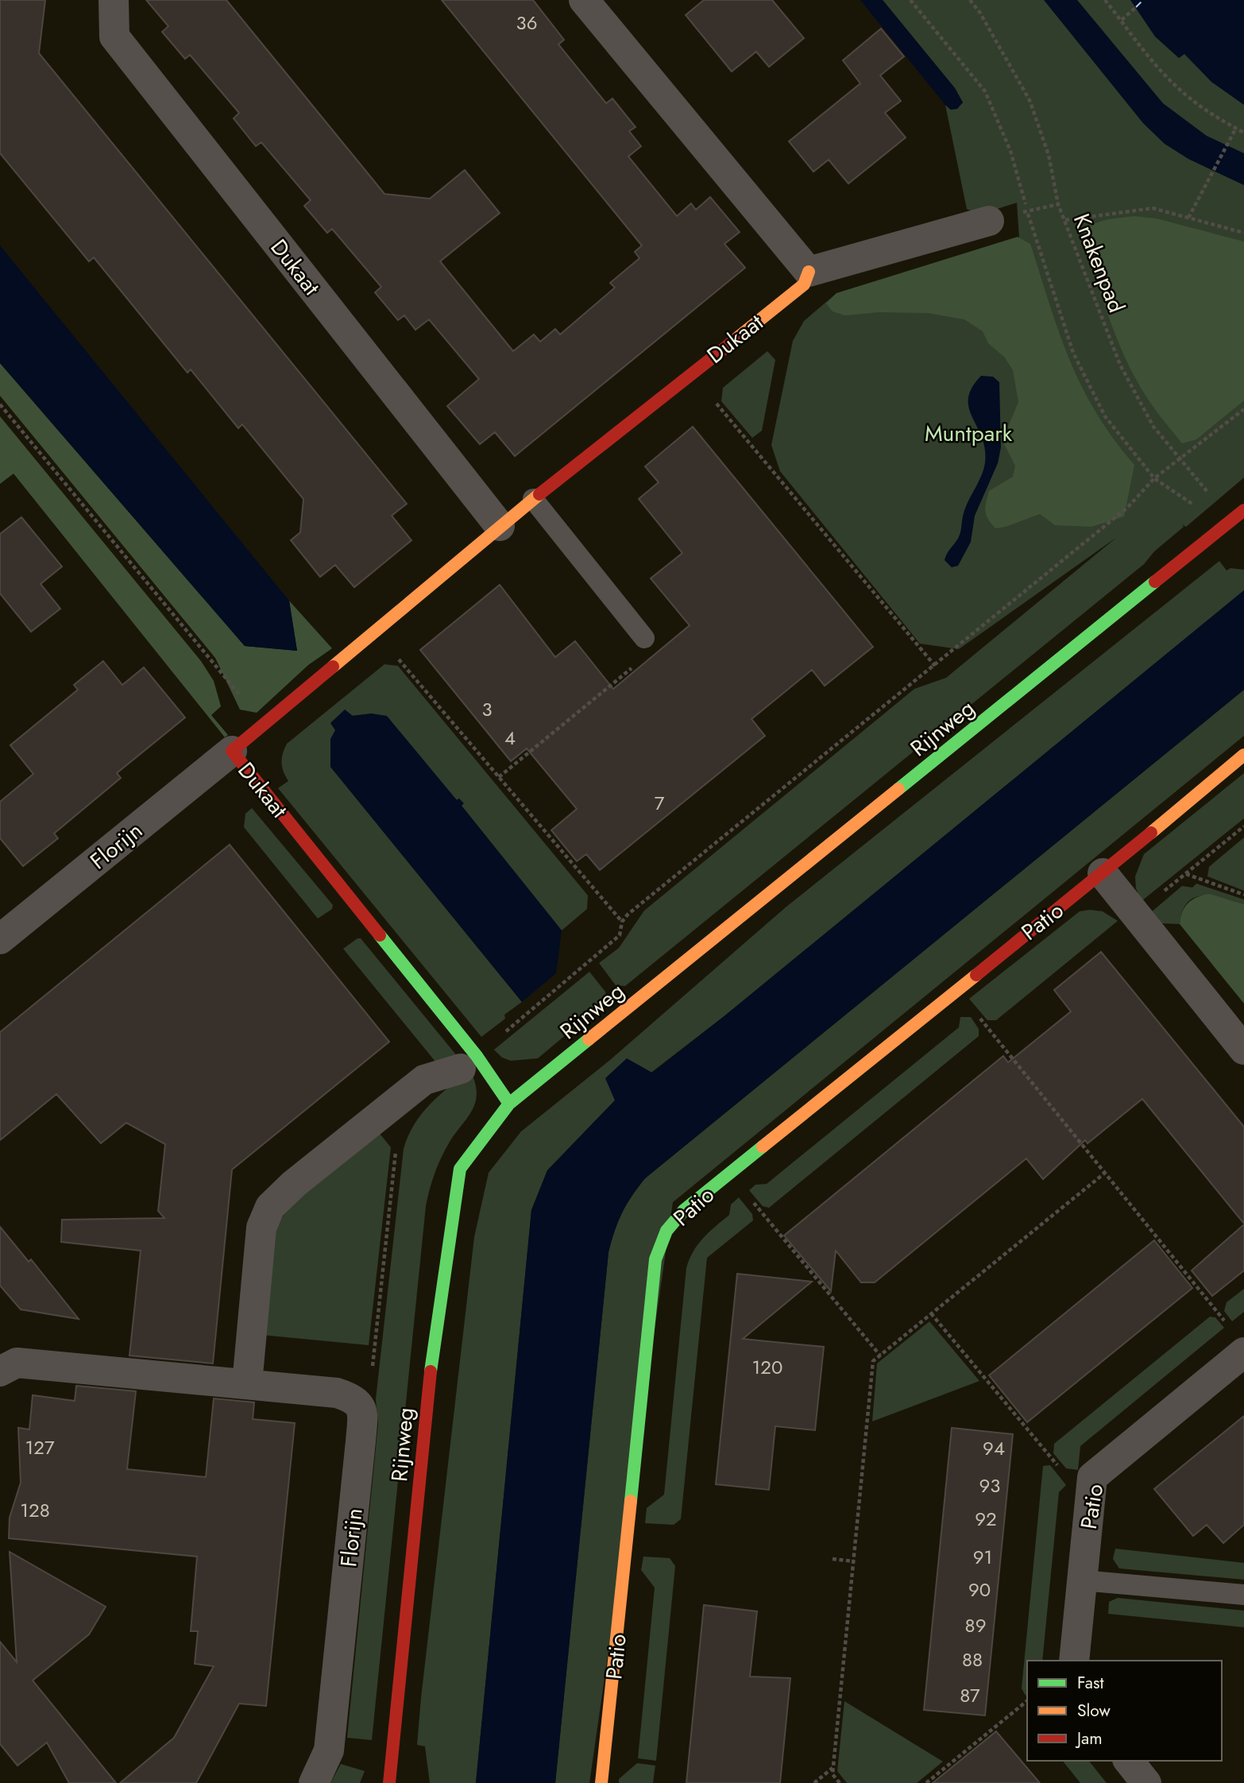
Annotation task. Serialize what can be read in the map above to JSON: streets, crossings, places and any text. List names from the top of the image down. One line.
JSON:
{"streets":{"street":["Dukaat","Rijnweg","Florijn","Patio"],"path":["Knakenpad"]},"crossings":[["Knakenpad","Rijnweg"],["Dukaat","Rijnweg"],["Dukaat","Florijn"]],"parks":["Muntpark"],"house_numbers":["36","3","4","7","120","127","94","93","128","92","91","90","89","88","87"],"legend":["Fast","Slow","Jam"]}
